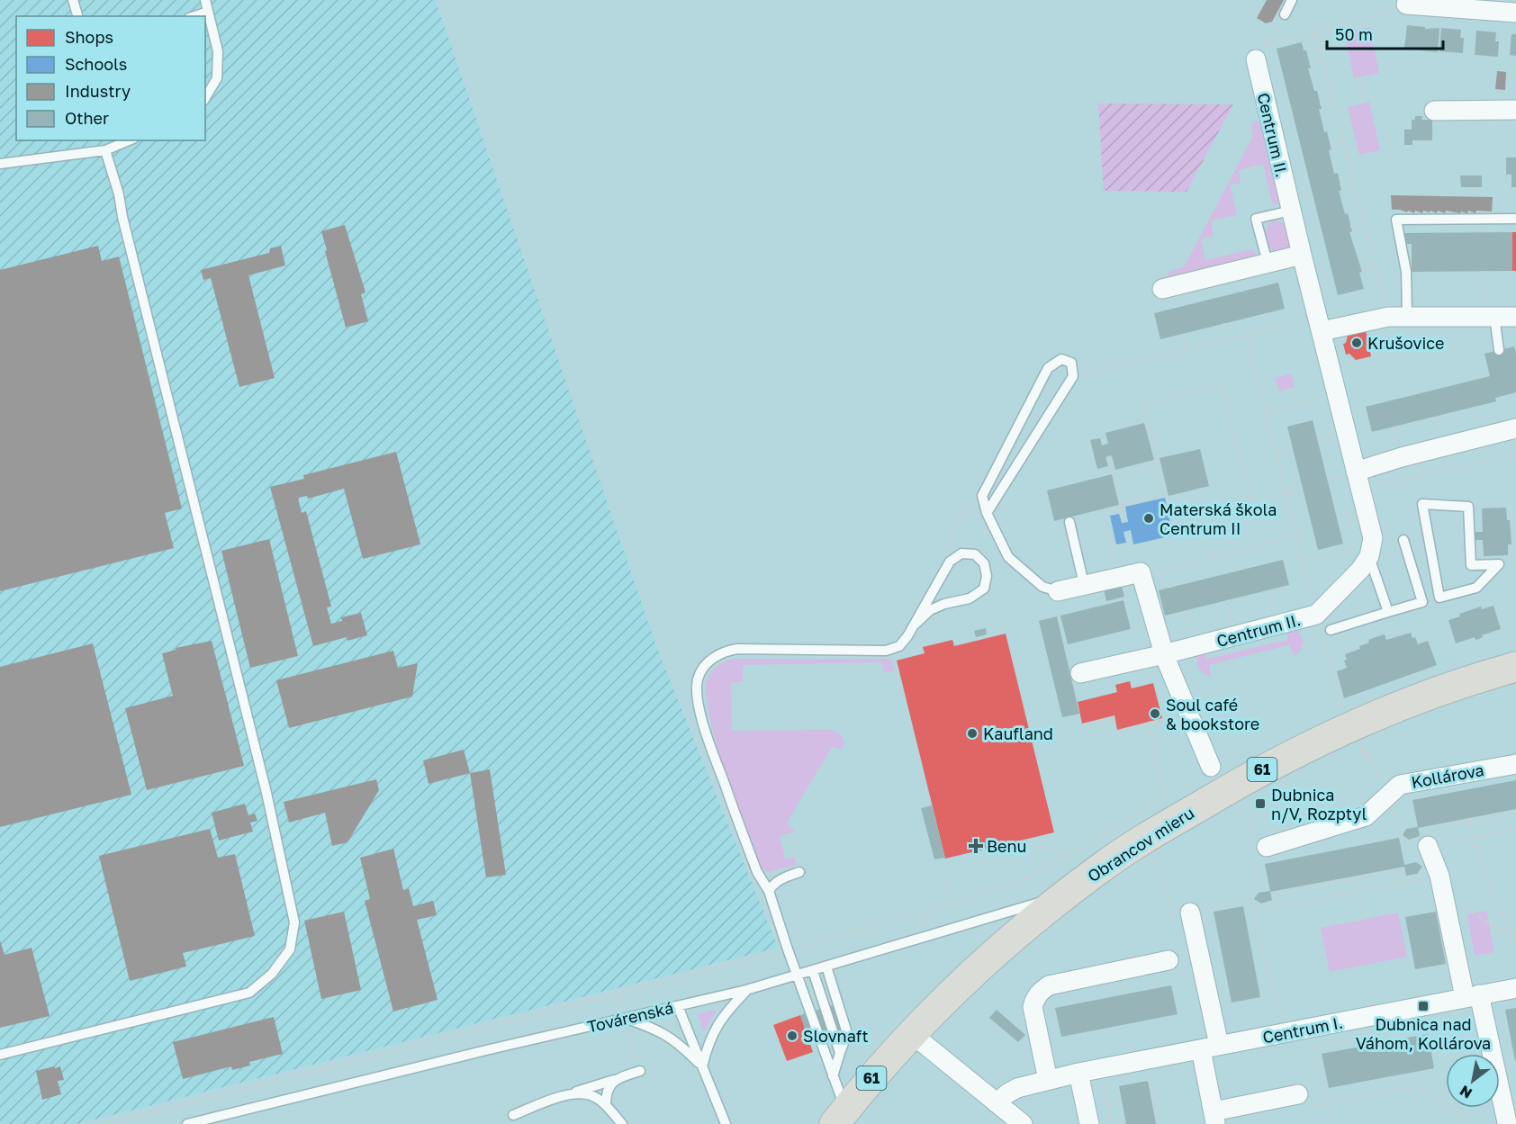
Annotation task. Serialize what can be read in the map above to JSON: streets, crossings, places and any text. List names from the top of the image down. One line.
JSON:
{"streets":{"main road":["61","Obrancov mieru"],"street":["Centrum II.","Kollárova","Centrum I."],"lane":["Továrenská"]},"crossings":[["Obrancov mieru","Továrenská"]],"places":{"other":["Krušovice","Materská škola Centrum II","Soul café & bookstore","Kaufland","Slovnaft"],"transit":["Dubnica n/V, Rozptyl","Dubnica nad Váhom, Kollárova"],"health":["Benu"]},"legend":["Shops","Schools","Industry","Other"],"scale_bar":"50 m","north":"bottom left"}
